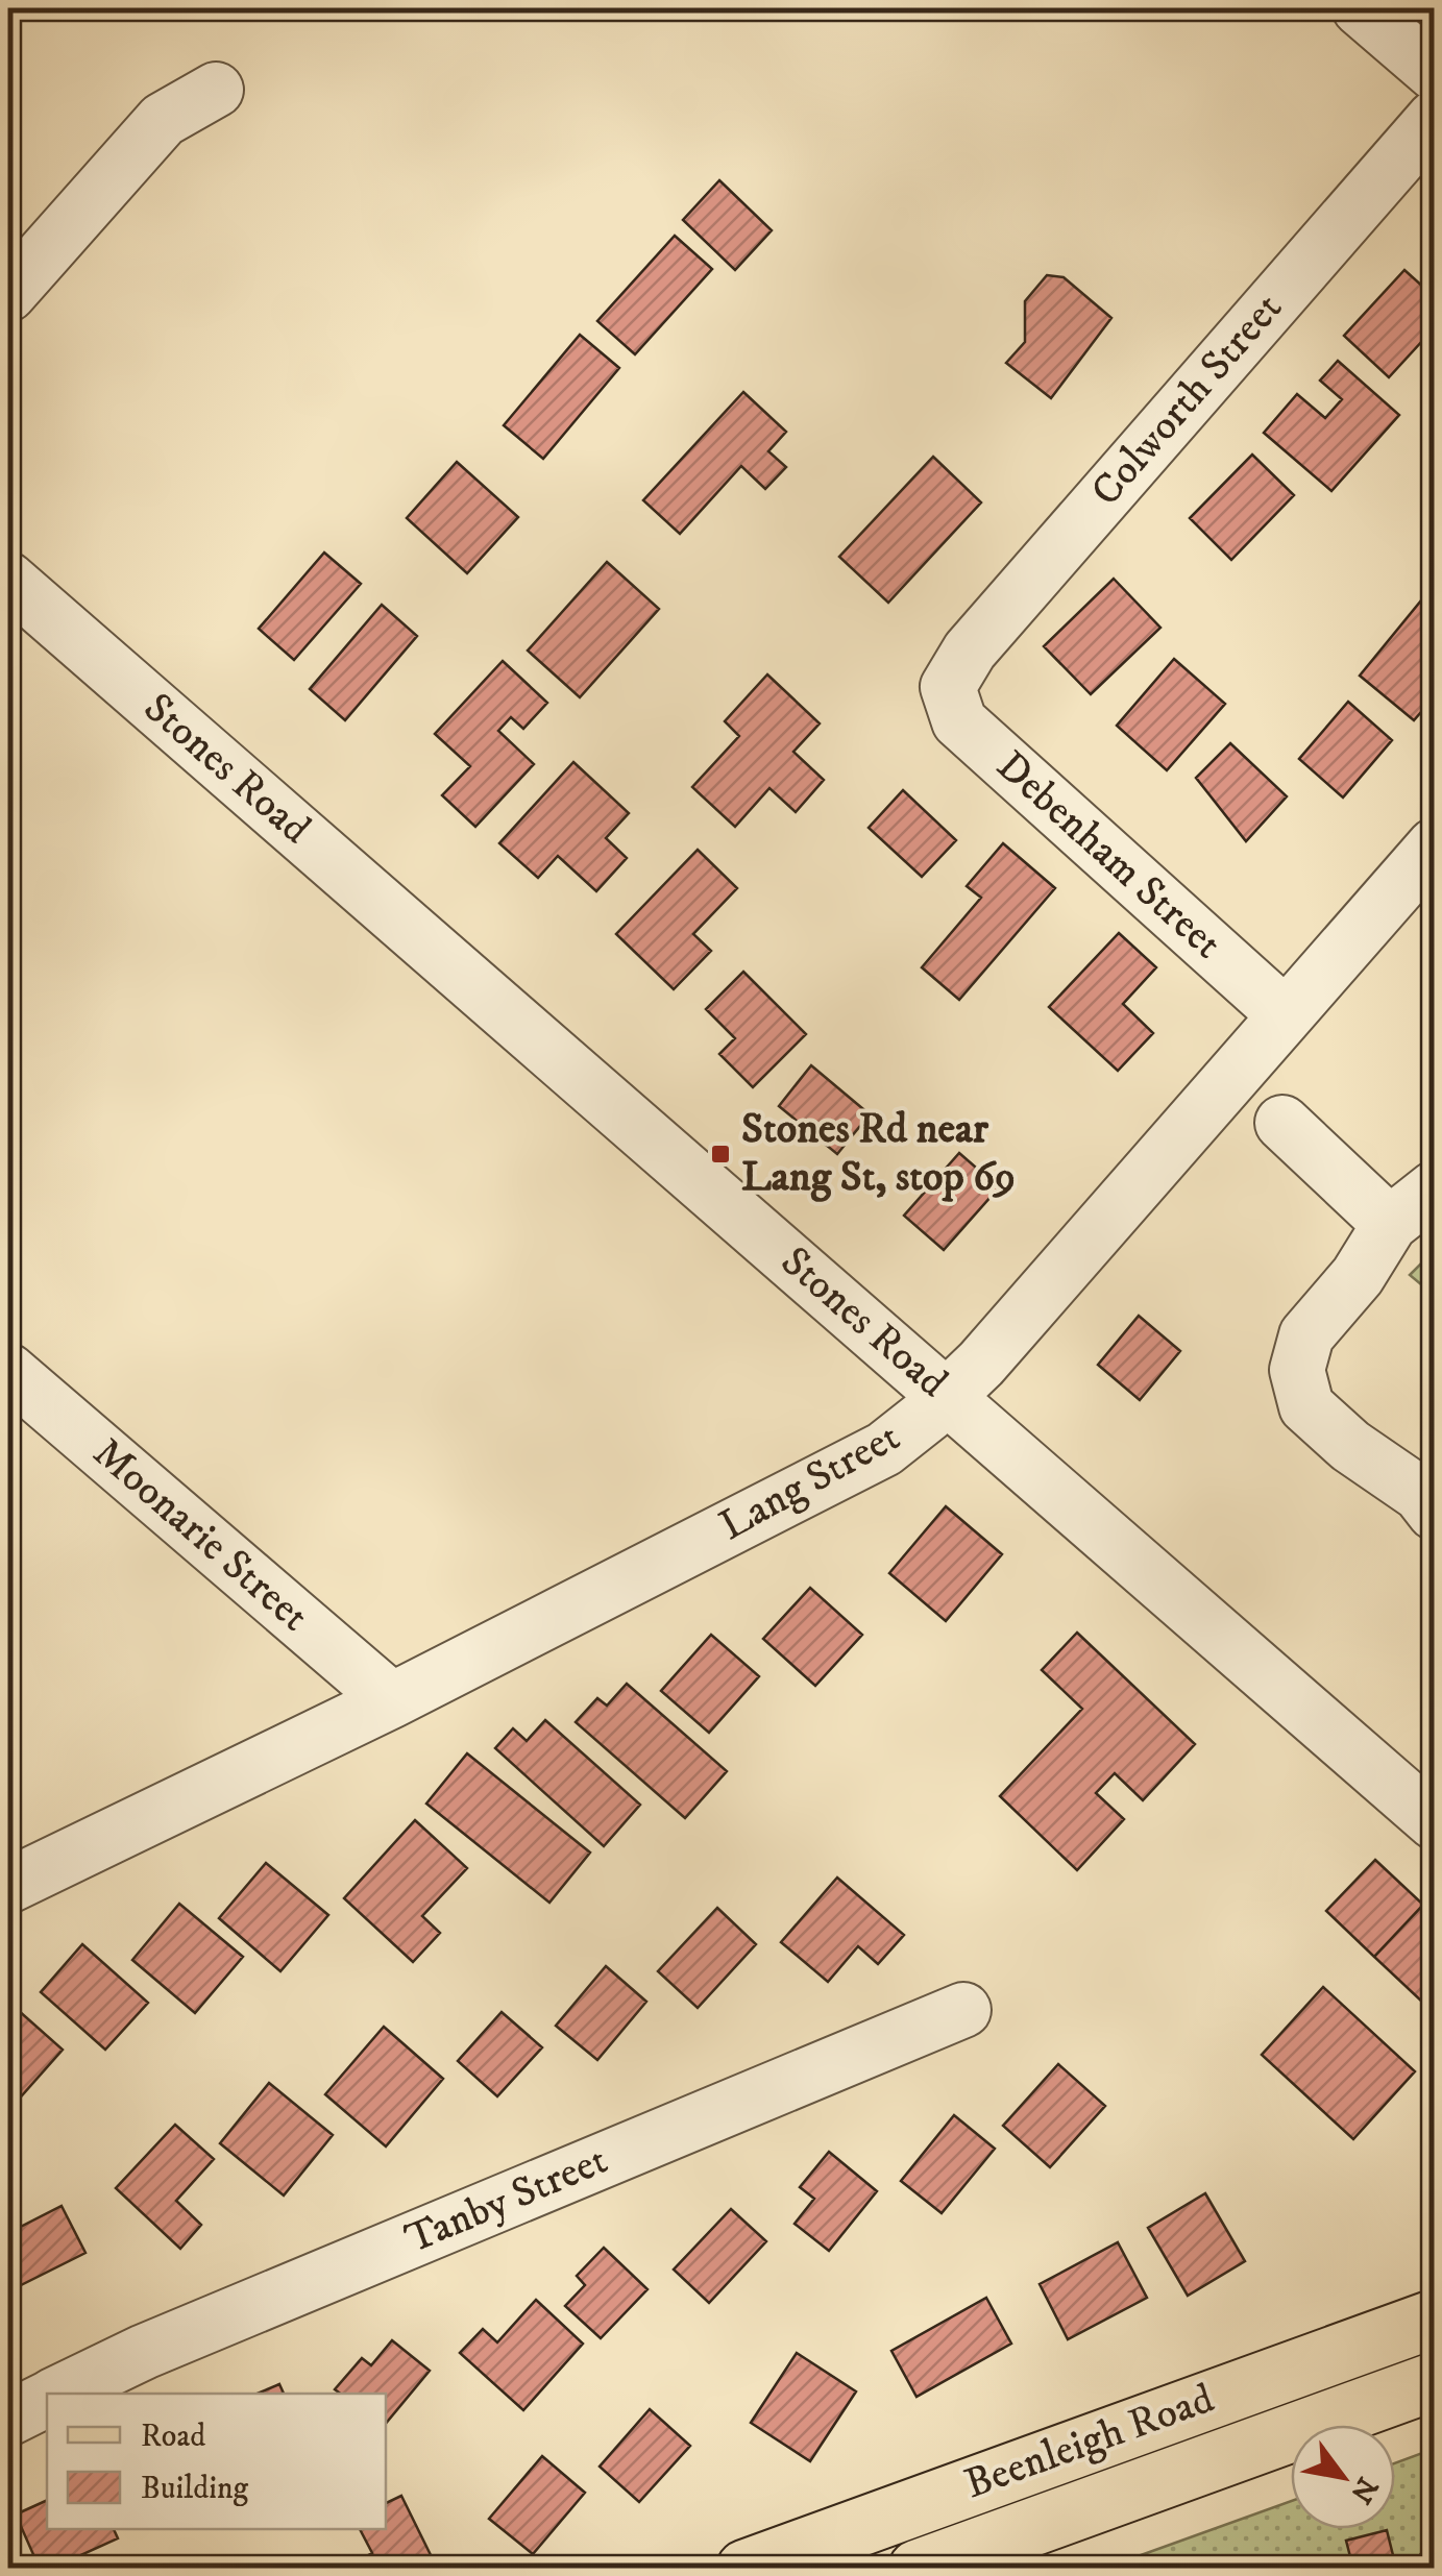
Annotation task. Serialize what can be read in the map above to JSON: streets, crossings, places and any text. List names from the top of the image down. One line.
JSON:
{"streets":{"main road":["Beenleigh Road"],"street":["Colworth Street","Stones Road","Debenham Street","Lang Street","Moonarie Street","Tanby Street"]},"crossings":[["Colworth Street","Debenham Street"],["Stones Road","Lang Street"],["Debenham Street","Lang Street"],["Lang Street","Moonarie Street"]],"places":{"transit":["Stones Rd near Lang St, stop 69"]},"legend":["Road","Building"],"north":"bottom right"}
